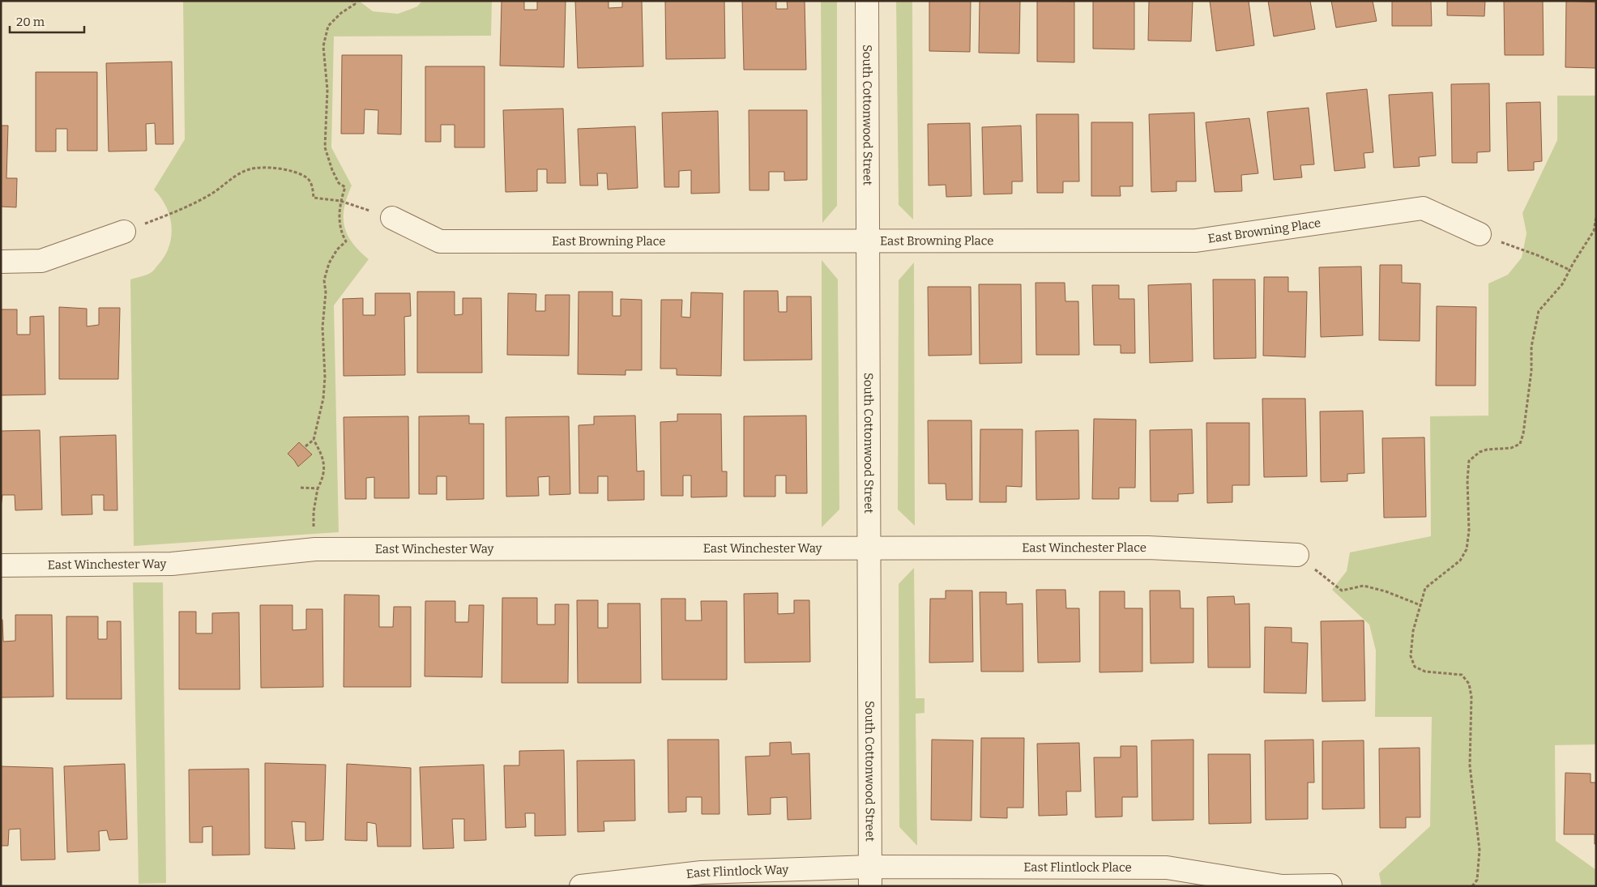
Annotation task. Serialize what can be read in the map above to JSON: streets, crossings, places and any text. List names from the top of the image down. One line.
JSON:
{"streets":{"street":["South Cottonwood Street","East Browning Place","East Winchester Way","East Winchester Place","East Flintlock Place","East Flintlock Way"]},"crossings":[["South Cottonwood Street","East Browning Place"],["South Cottonwood Street","East Winchester Way"],["South Cottonwood Street","East Winchester Place"],["South Cottonwood Street","East Flintlock Place"],["South Cottonwood Street","East Flintlock Way"],["East Winchester Way","East Winchester Place"],["East Flintlock Place","East Flintlock Way"]],"scale_bar":"20 m"}
